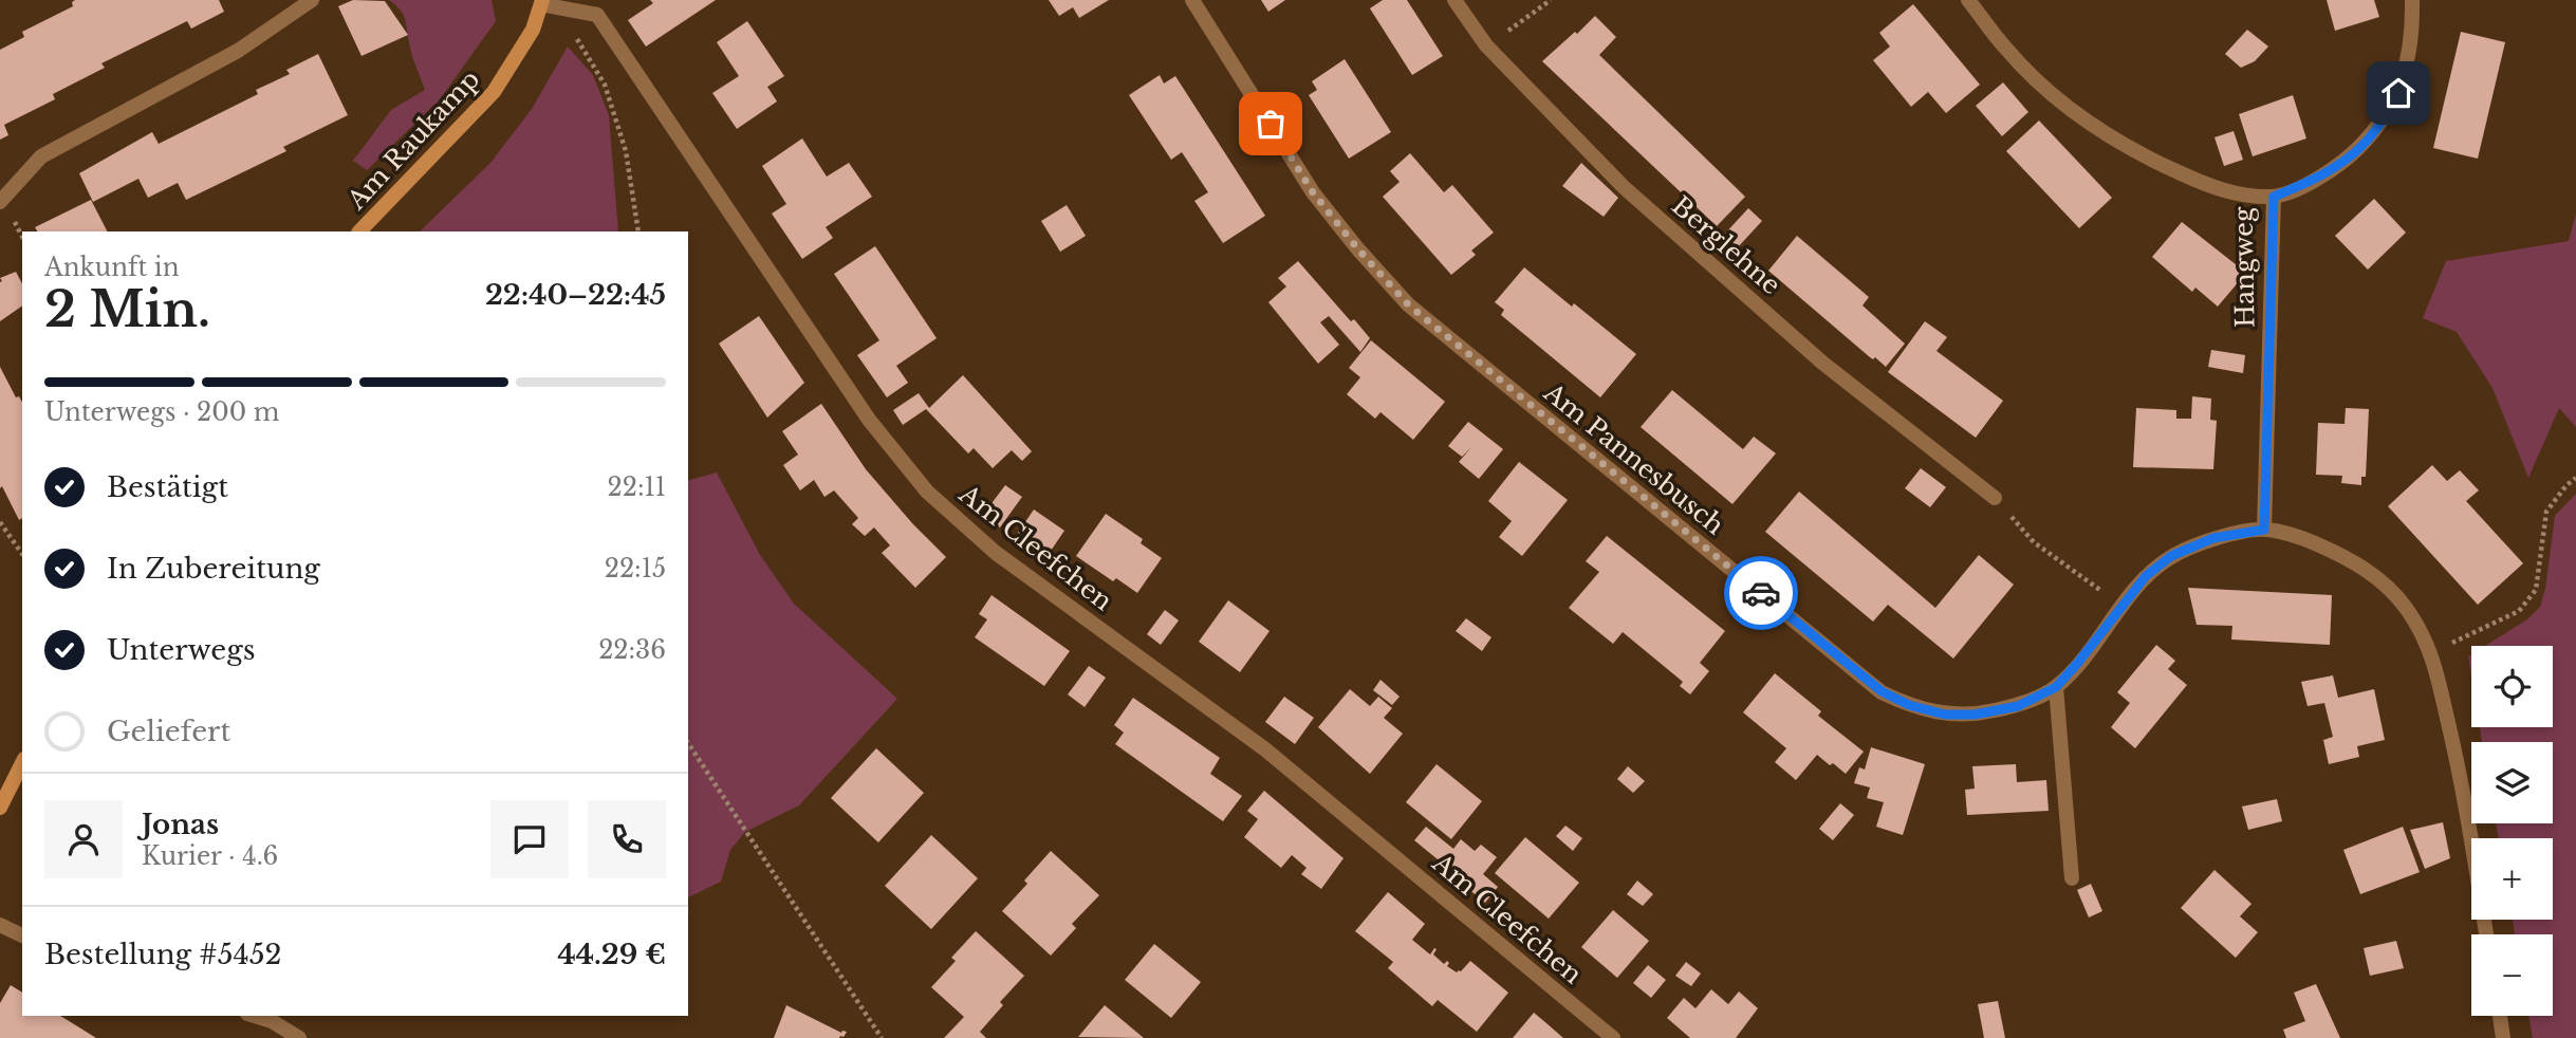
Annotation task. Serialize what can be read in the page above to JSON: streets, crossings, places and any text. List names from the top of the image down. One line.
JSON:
{"streets":{"street":["Am Raukamp","Berglehne","Hangweg","Am Pannesbusch","Am Cleefchen"]},"crossings":[["Am Raukamp","Am Cleefchen"],["Hangweg","Am Pannesbusch"]],"page":{"heading":["2 Min.","Ankunft in","22:40–22:45"],"panel":["Jonas","Kurier · 4.6","Bestellung #5452","44.29 €"],"bar":"Unterwegs · 200 m","list":[["Bestätigt","22:11"],["In Zubereitung","22:15"],["Unterwegs","22:36"],"Geliefert"],"map_buttons":["+","−"]}}
